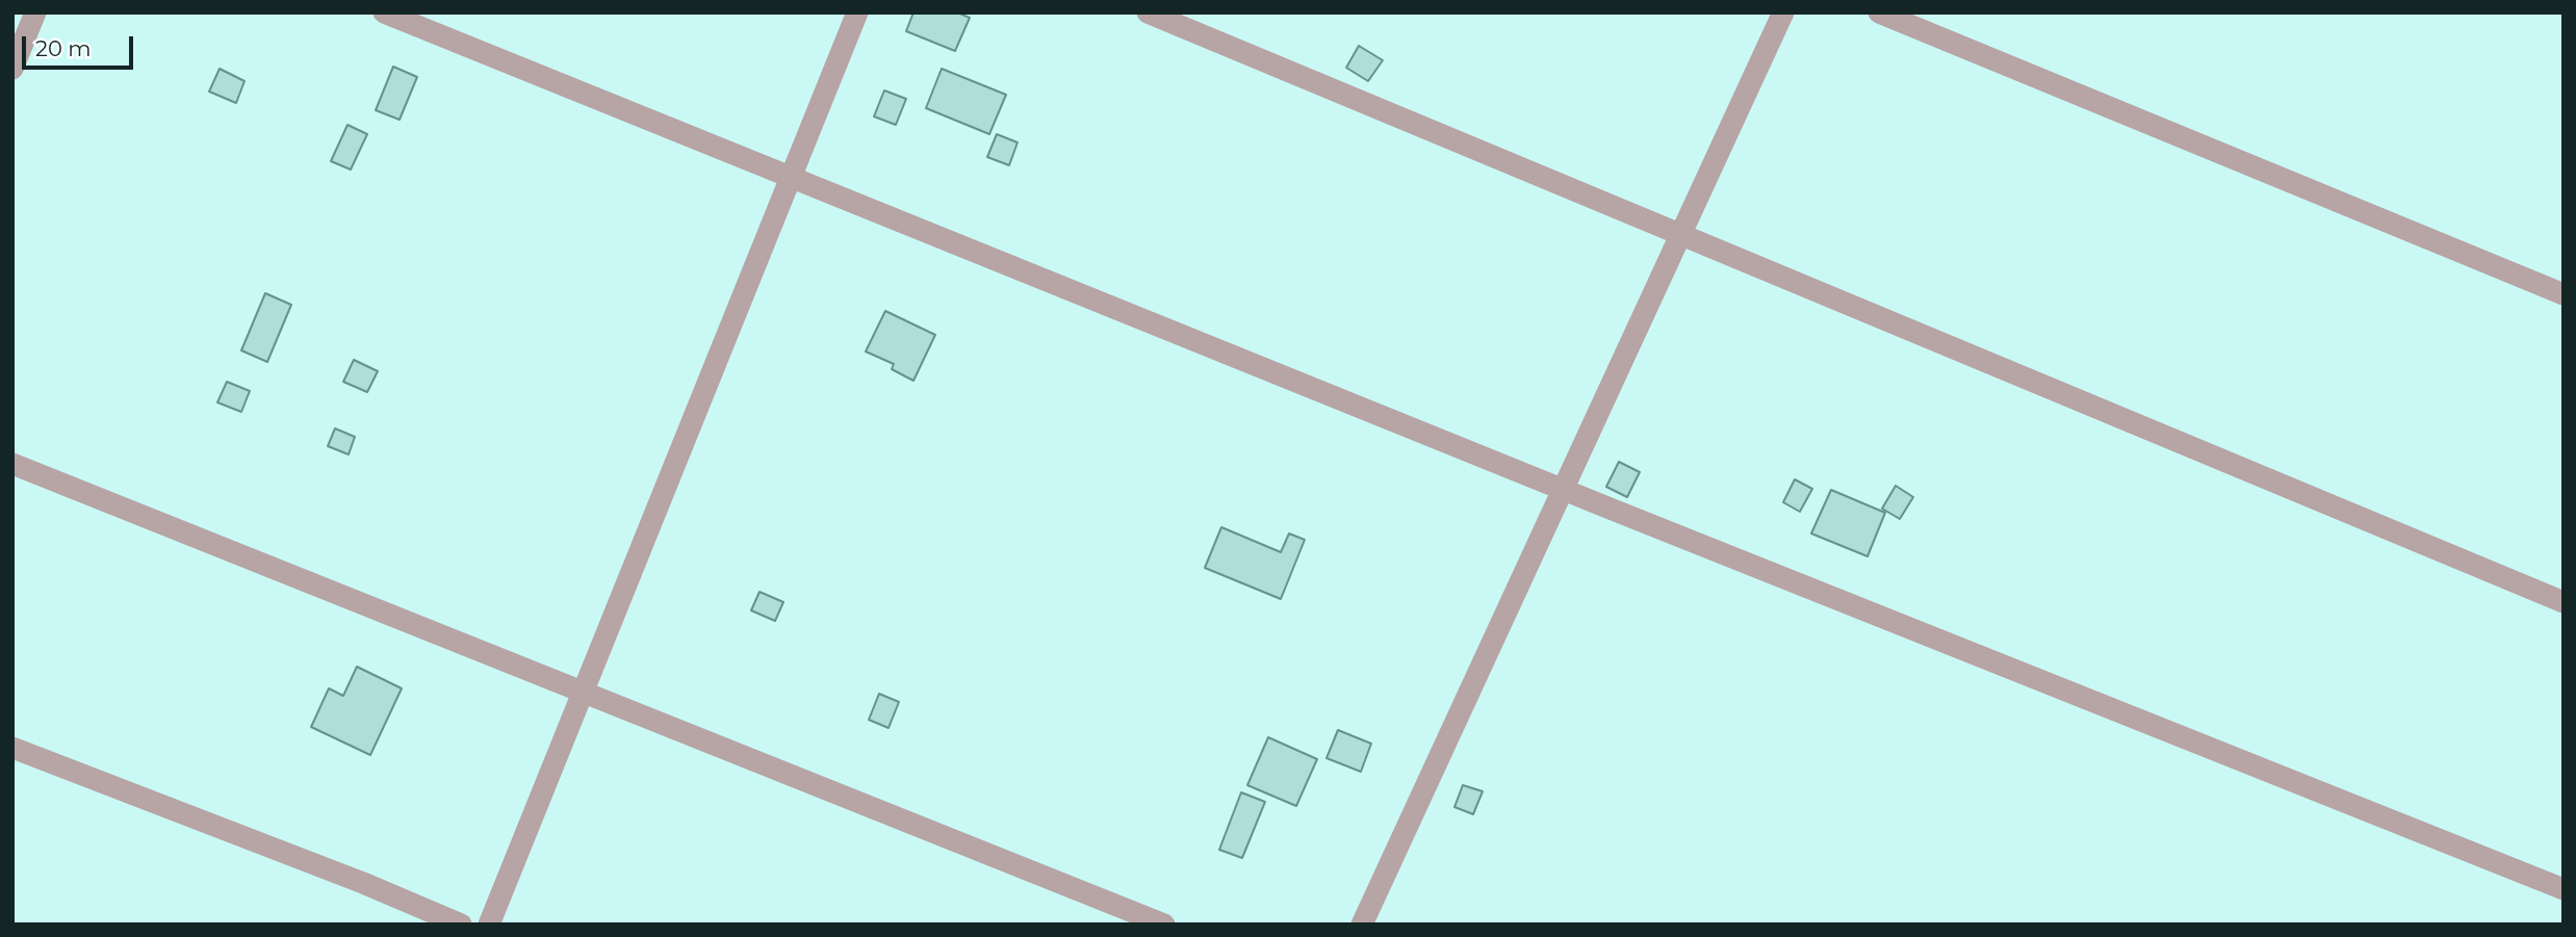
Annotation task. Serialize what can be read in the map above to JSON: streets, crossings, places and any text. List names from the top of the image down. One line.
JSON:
{"scale_bar":"20 m"}
